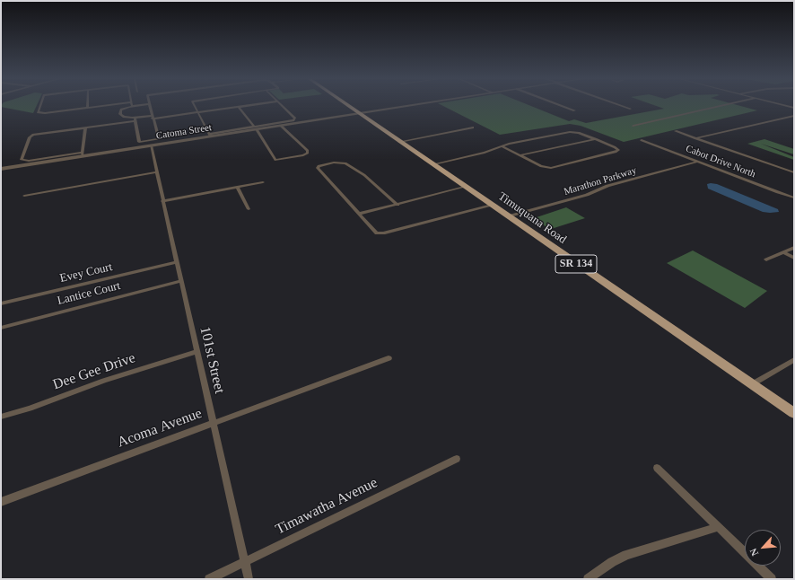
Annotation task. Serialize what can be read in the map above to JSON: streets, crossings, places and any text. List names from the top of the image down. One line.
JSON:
{"streets":{"main road":["Timuquana Road","SR 134"],"street":["Catoma Street","Cabot Drive North","Marathon Parkway","Evey Court","Lantice Court","101st Street","Dee Gee Drive","Acoma Avenue","Timawatha Avenue"]},"crossings":[["Catoma Street","Timuquana Road"],["Catoma Street","101st Street"],["Cabot Drive North","Marathon Parkway"],["Marathon Parkway","Timuquana Road"],["Evey Court","101st Street"],["Lantice Court","101st Street"],["101st Street","Dee Gee Drive"],["101st Street","Acoma Avenue"],["101st Street","Timawatha Avenue"]],"north":"bottom left"}
